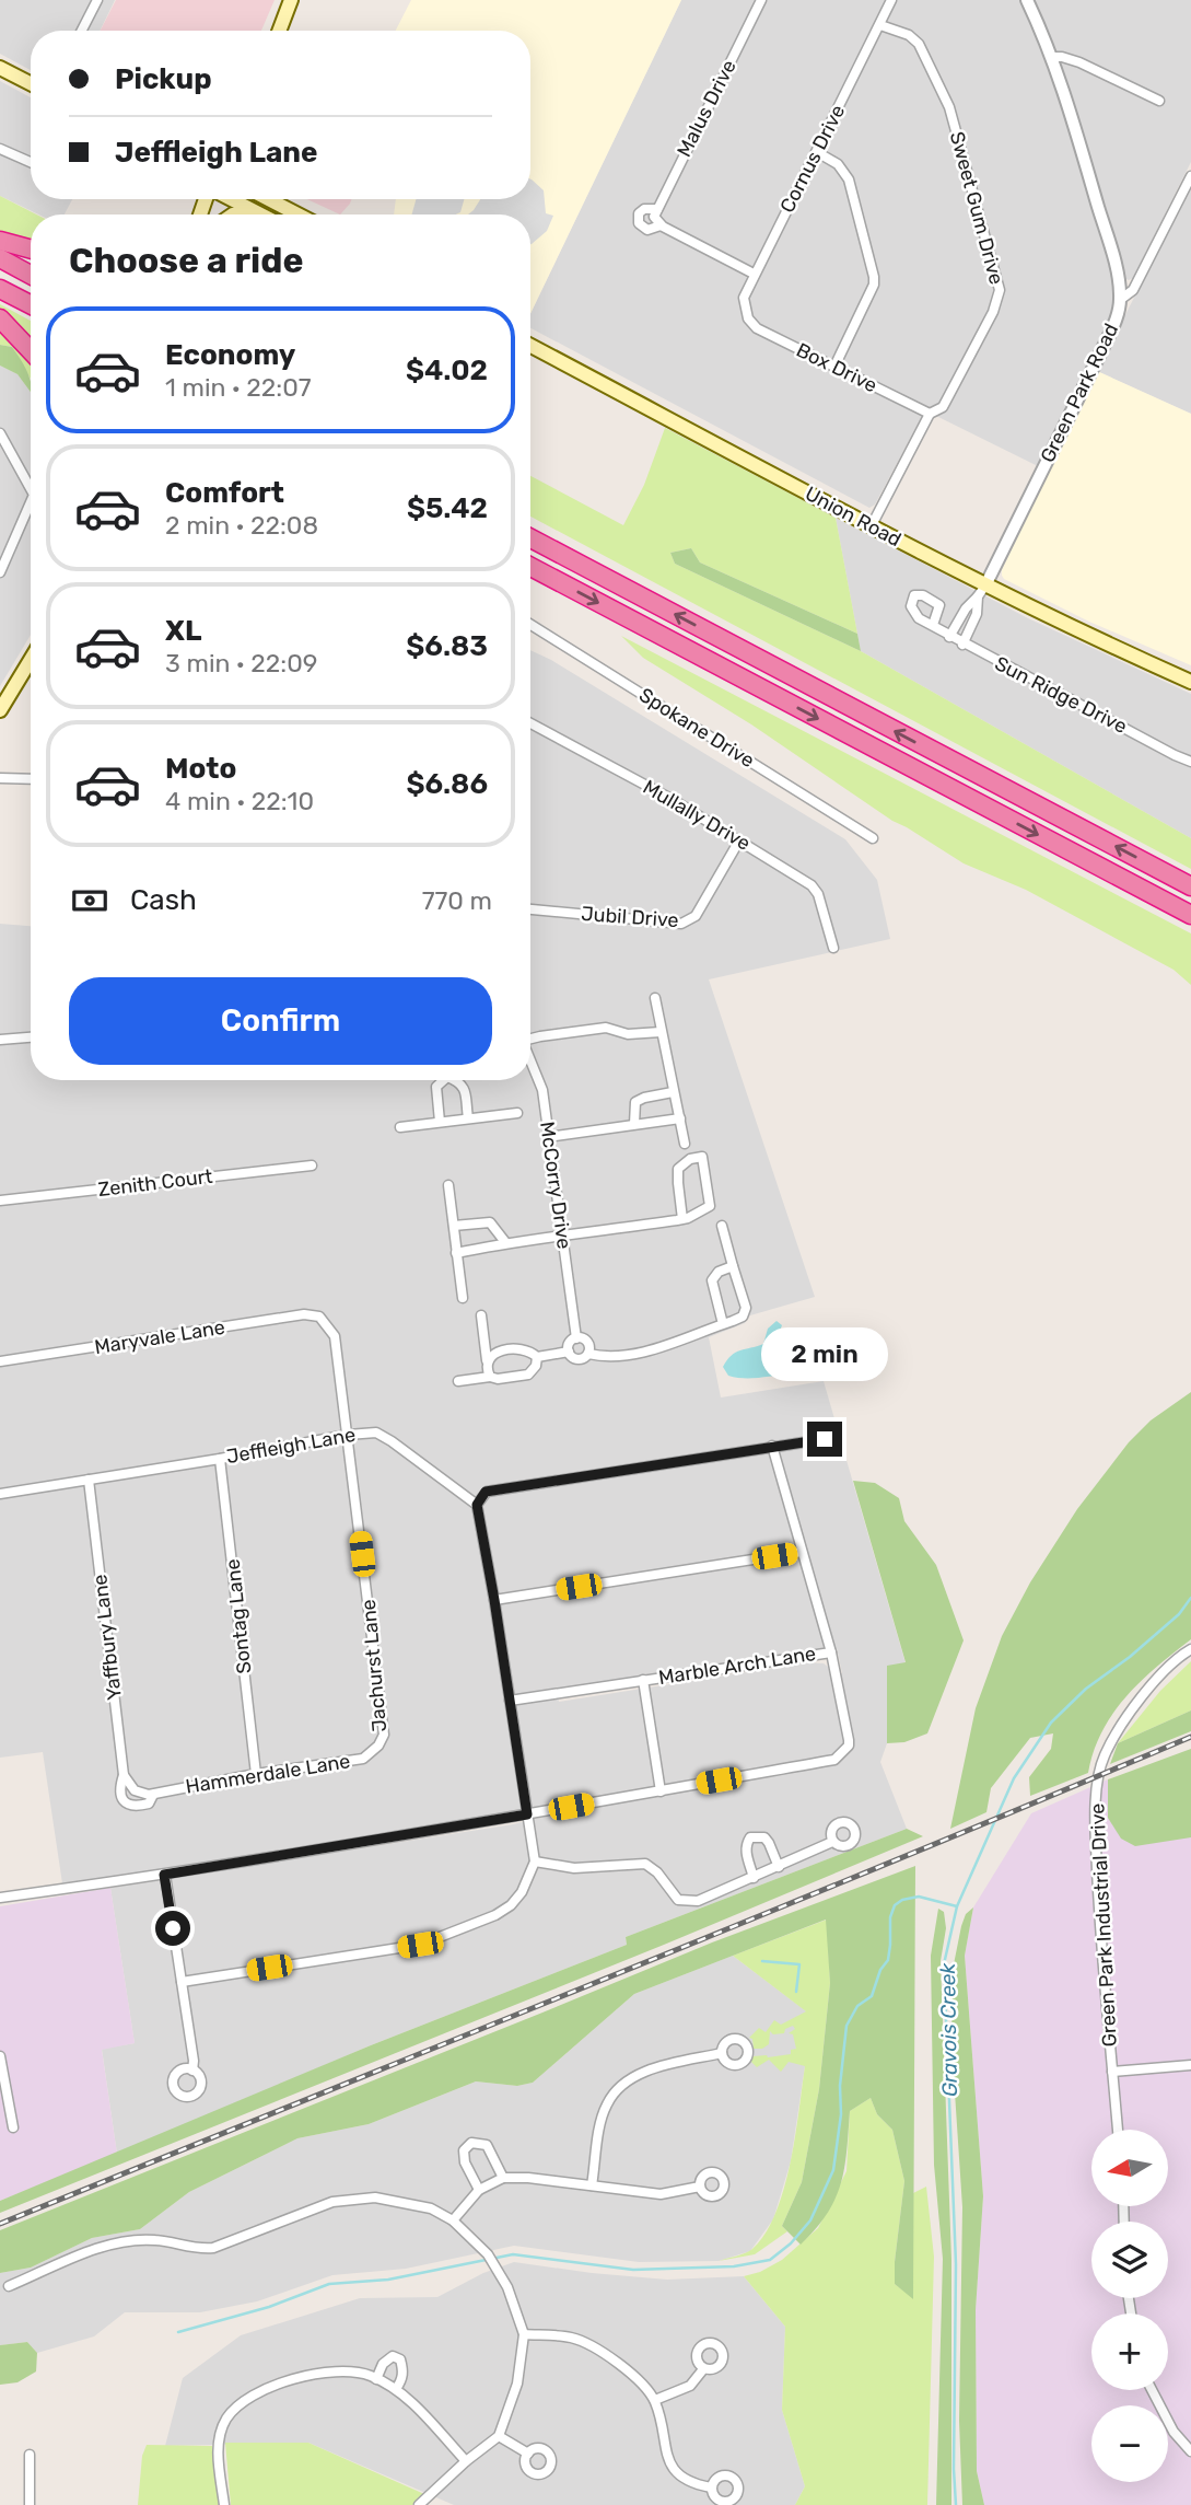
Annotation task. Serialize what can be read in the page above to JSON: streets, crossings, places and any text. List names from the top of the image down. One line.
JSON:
{"streets":{"main road":["Union Road"],"street":["Malus Drive","Cornus Drive","Sweet Gum Drive","Box Drive","Green Park Road","Sun Ridge Drive","Spokane Drive","Mullally Drive","Jubil Drive","Zenith Court","McCorry Drive","Maryvale Lane","Jeffleigh Lane","Sontag Lane","Yaffbury Lane","Jachurst Lane","Marble Arch Lane","Hammerdale Lane","Green Park Industrial Drive"]},"crossings":[["Malus Drive","Cornus Drive"],["Cornus Drive","Sweet Gum Drive"],["Cornus Drive","Box Drive"],["Sweet Gum Drive","Box Drive"],["Sweet Gum Drive","Union Road"],["Green Park Road","Union Road"],["Green Park Road","Sun Ridge Drive"],["Mullally Drive","Jubil Drive"],["Maryvale Lane","Jachurst Lane"],["Jeffleigh Lane","Sontag Lane"],["Jeffleigh Lane","Yaffbury Lane"],["Jeffleigh Lane","Jachurst Lane"],["Sontag Lane","Hammerdale Lane"],["Yaffbury Lane","Hammerdale Lane"],["Jachurst Lane","Hammerdale Lane"]],"water":["Gravois Creek"],"north":"left","page":{"banner":["Pickup","Jeffleigh Lane"],"heading":"Choose a ride","list":[{"name":"Economy","note":"1 min · 22:07","value":"$4.02"},{"name":"Comfort","note":"2 min · 22:08","value":"$5.42"},{"name":"XL","note":"3 min · 22:09","value":"$6.83"},{"name":"Moto","note":"4 min · 22:10","value":"$6.86"}],"pay":["Cash","770 m"],"buttons":"Confirm","bubble":"2 min","map_buttons":["+","−"]}}
